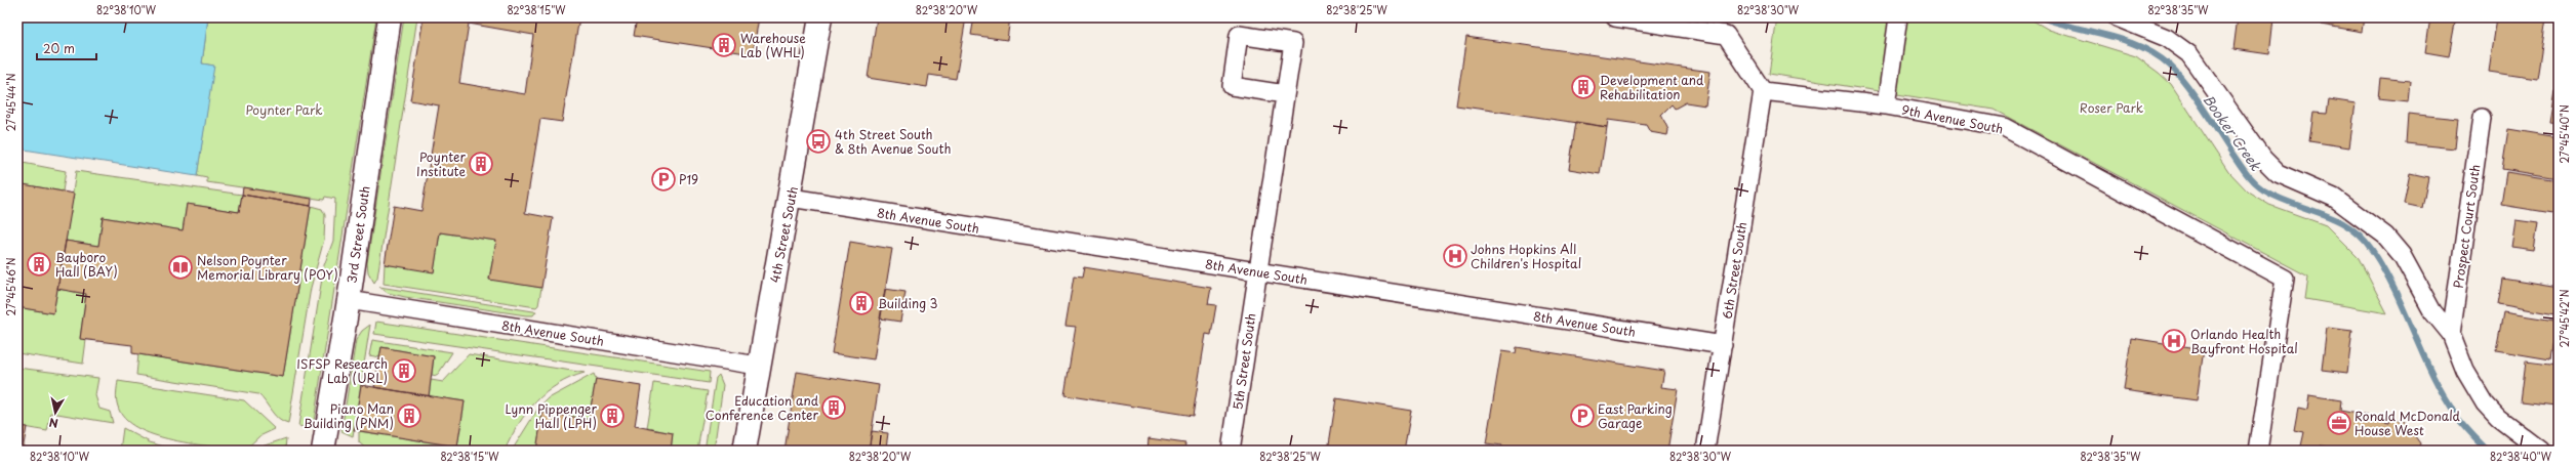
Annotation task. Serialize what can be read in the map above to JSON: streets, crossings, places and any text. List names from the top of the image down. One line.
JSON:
{"streets":{"main road":["3rd Street South","4th Street South"],"street":["9th Avenue South","8th Avenue South","Prospect Court South","6th Street South","5th Street South"]},"crossings":[["9th Avenue South","6th Street South"],["8th Avenue South","3rd Street South"],["8th Avenue South","4th Street South"],["8th Avenue South","6th Street South"],["8th Avenue South","5th Street South"]],"water":["Booker Creek"],"parks":["Roser Park","Poynter Park"],"places":{"building":["Warehouse Lab (WHL)","Development and Rehabilitation","Poynter Institute","Bayboro Hall (BAY)","Building 3","ISFSP Research Lab (URL)","Education and Conference Center","Piano Man Building (PNM)","Lynn Pippenger Hall (LPH)"],"bus stop":["4th Street South & 8th Avenue South"],"parking":["P19","East Parking Garage"],"hospital":["Johns Hopkins All Children's Hospital","Orlando Health Bayfront Hospital"],"library":["Nelson Poynter Memorial Library (POY)"],"office":["Ronald McDonald House West"]},"scale_bar":"20 m","north":"bottom","coordinates":["82°38'10\"W","82°38'15\"W","82°38'20\"W","82°38'25\"W","82°38'30\"W","82°38'35\"W","27°45'44\"N","27°45'40\"N","27°45'46\"N","27°45'42\"N","82°38'40\"W"]}
